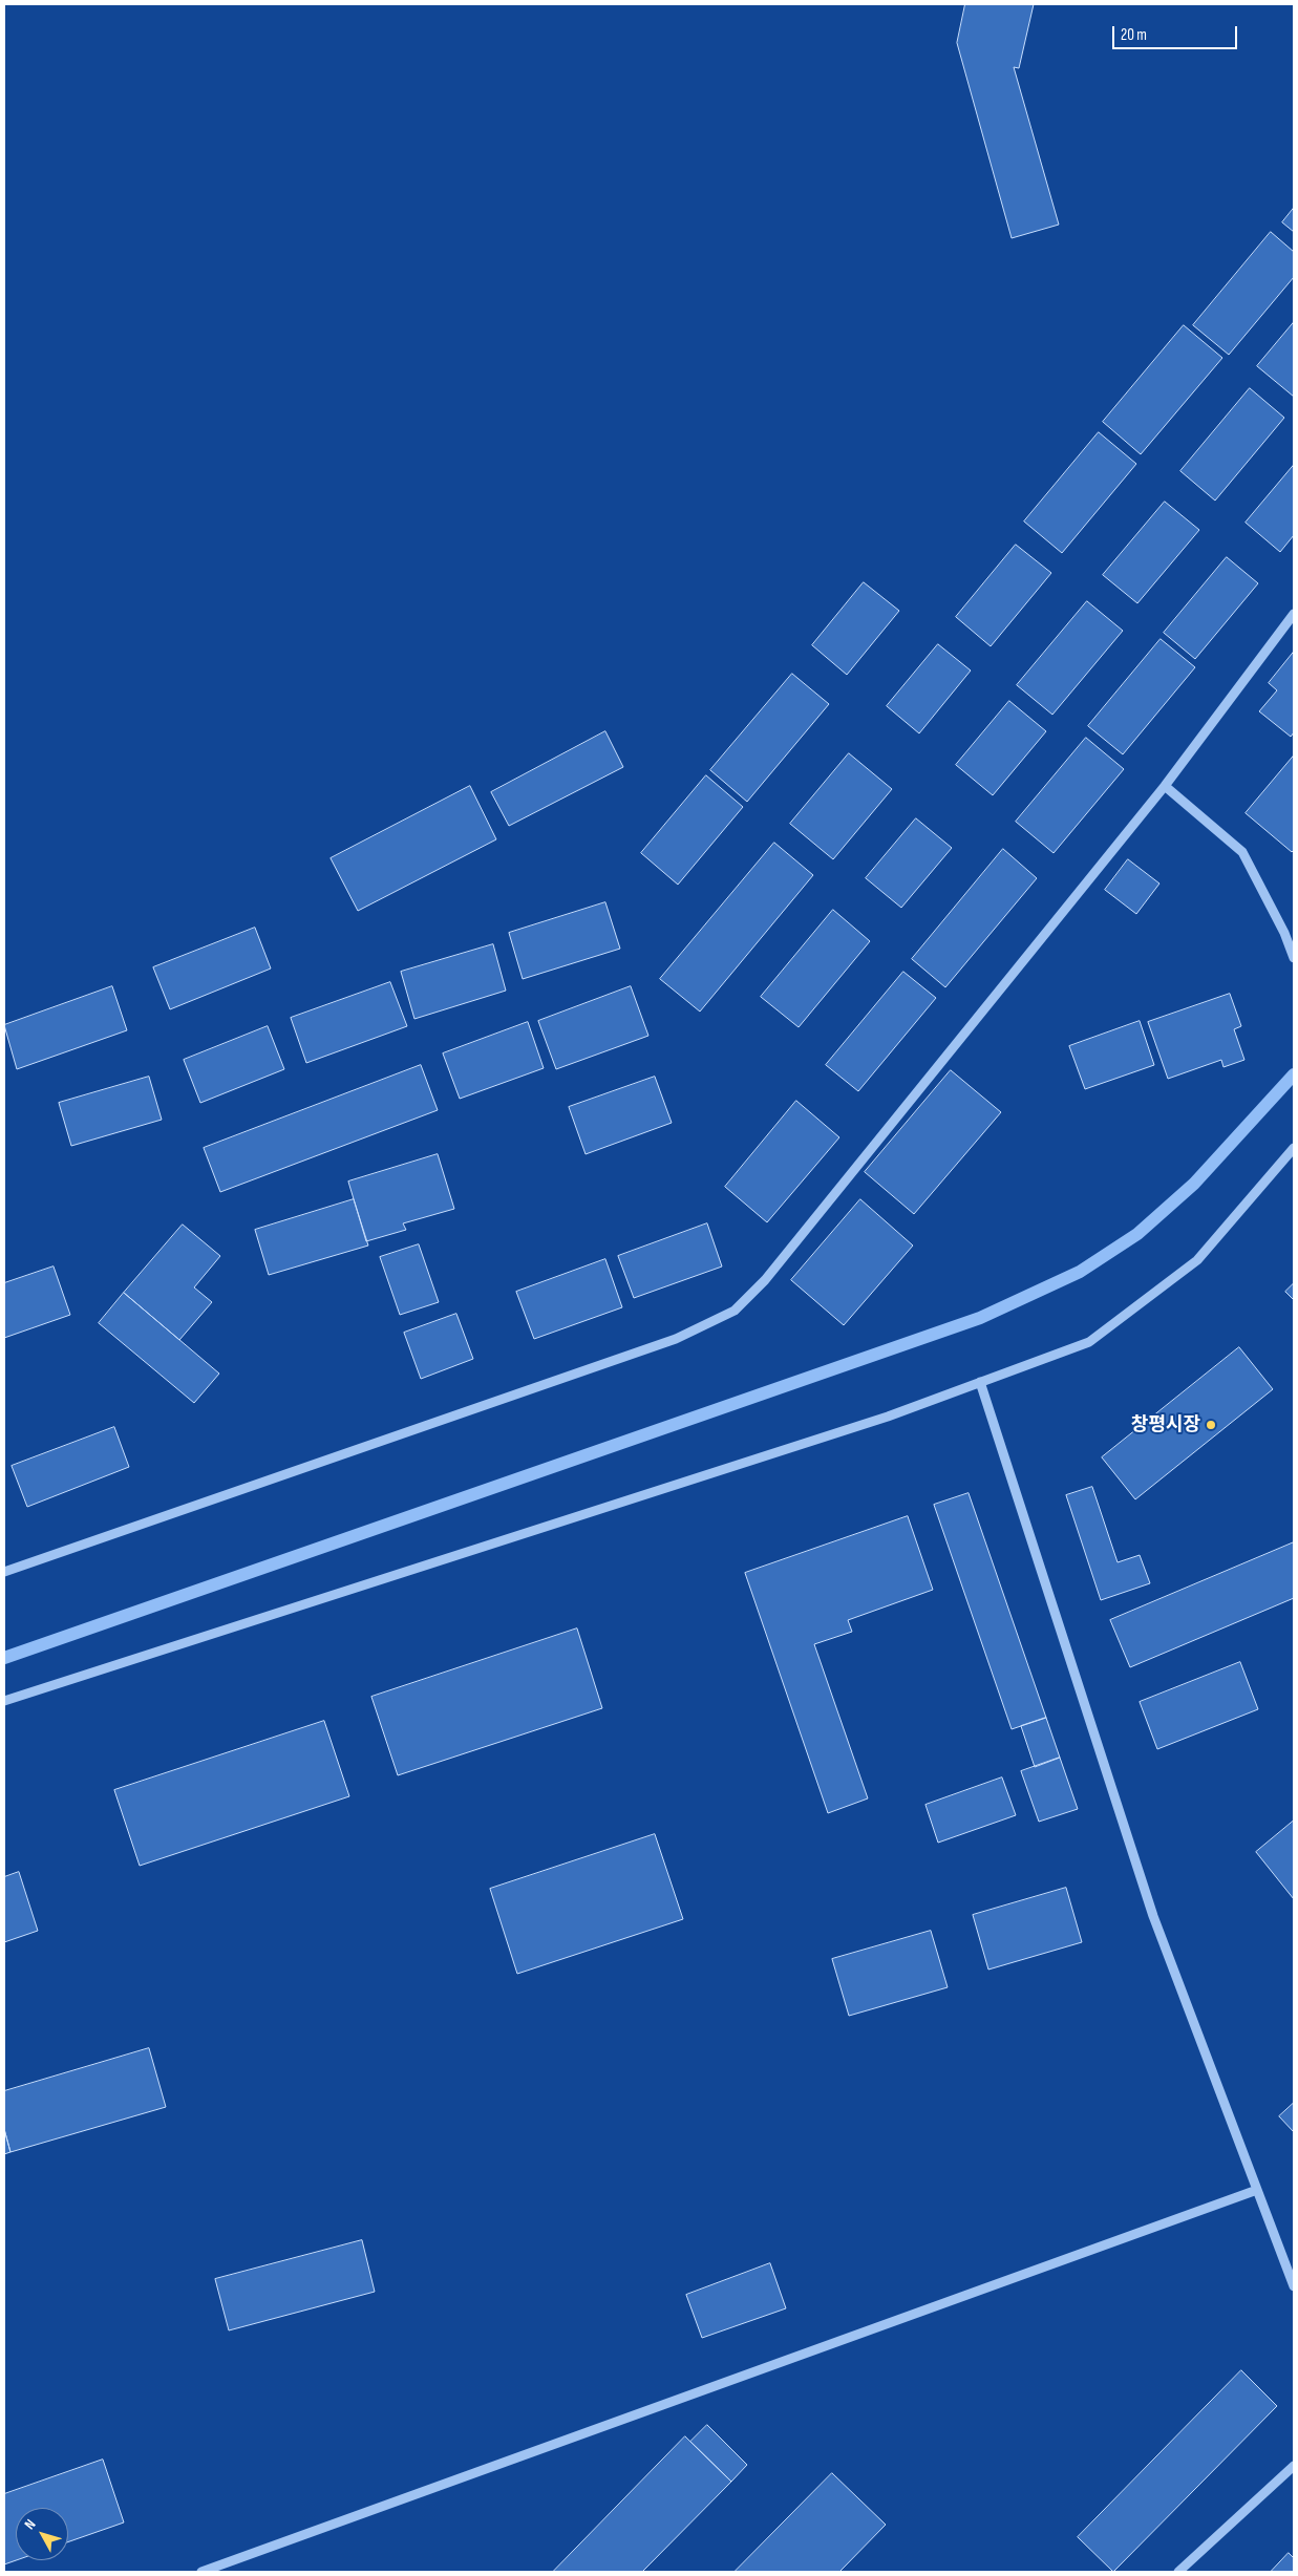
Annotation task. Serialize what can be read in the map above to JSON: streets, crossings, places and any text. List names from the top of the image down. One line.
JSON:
{"places":["창평시장"],"scale_bar":"20 m","north":"top left"}
